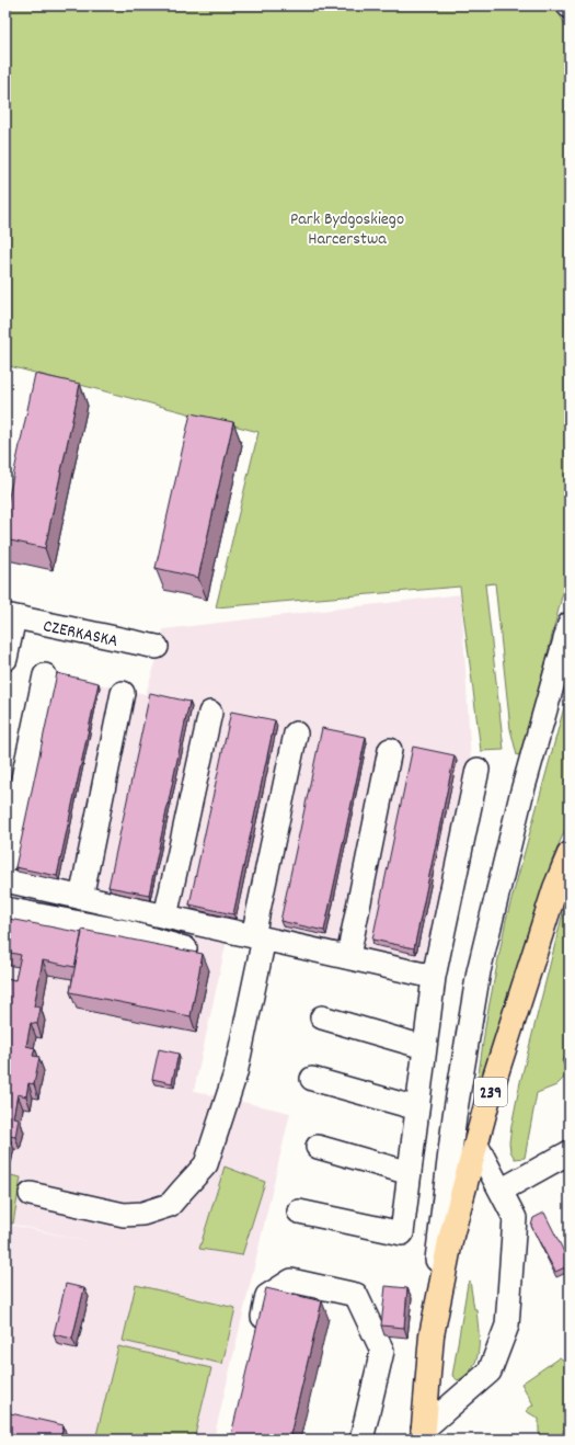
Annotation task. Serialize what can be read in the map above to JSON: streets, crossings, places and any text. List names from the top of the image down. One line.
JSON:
{"streets":{"main road":["239"],"street":["CZERKASKA"]},"parks":["Park Bydgoskiego Harcerstwa"]}
